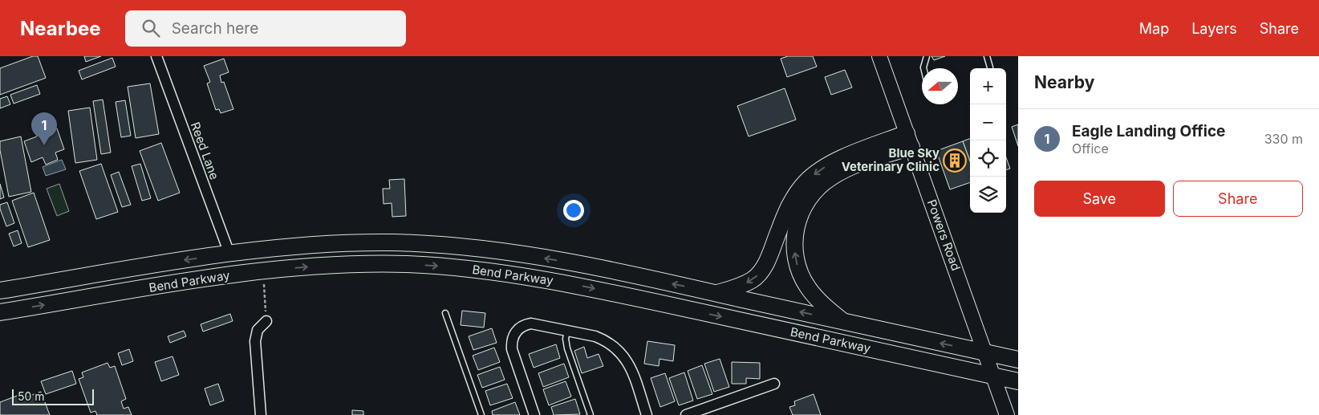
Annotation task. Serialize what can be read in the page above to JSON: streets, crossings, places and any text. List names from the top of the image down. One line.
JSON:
{"streets":{"highway":["Bend Parkway"],"main road":["Powers Road"],"street":["Reed Lane"]},"crossings":[["Reed Lane","Bend Parkway"],["Powers Road","Bend Parkway"]],"places":{"building":["Blue Sky Veterinary Clinic"]},"scale_bar":"50 m","north":"left","page":{"header":"Nearbee","search":"Search here","nav":["Map","Layers","Share"],"heading":"Nearby","map_buttons":["+","−"],"list":[{"mark":"1","name":"Eagle Landing Office","note":"Office","value":"330 m"}],"pins":"1","buttons":["Save","Share"],"scale":"50 m"}}
